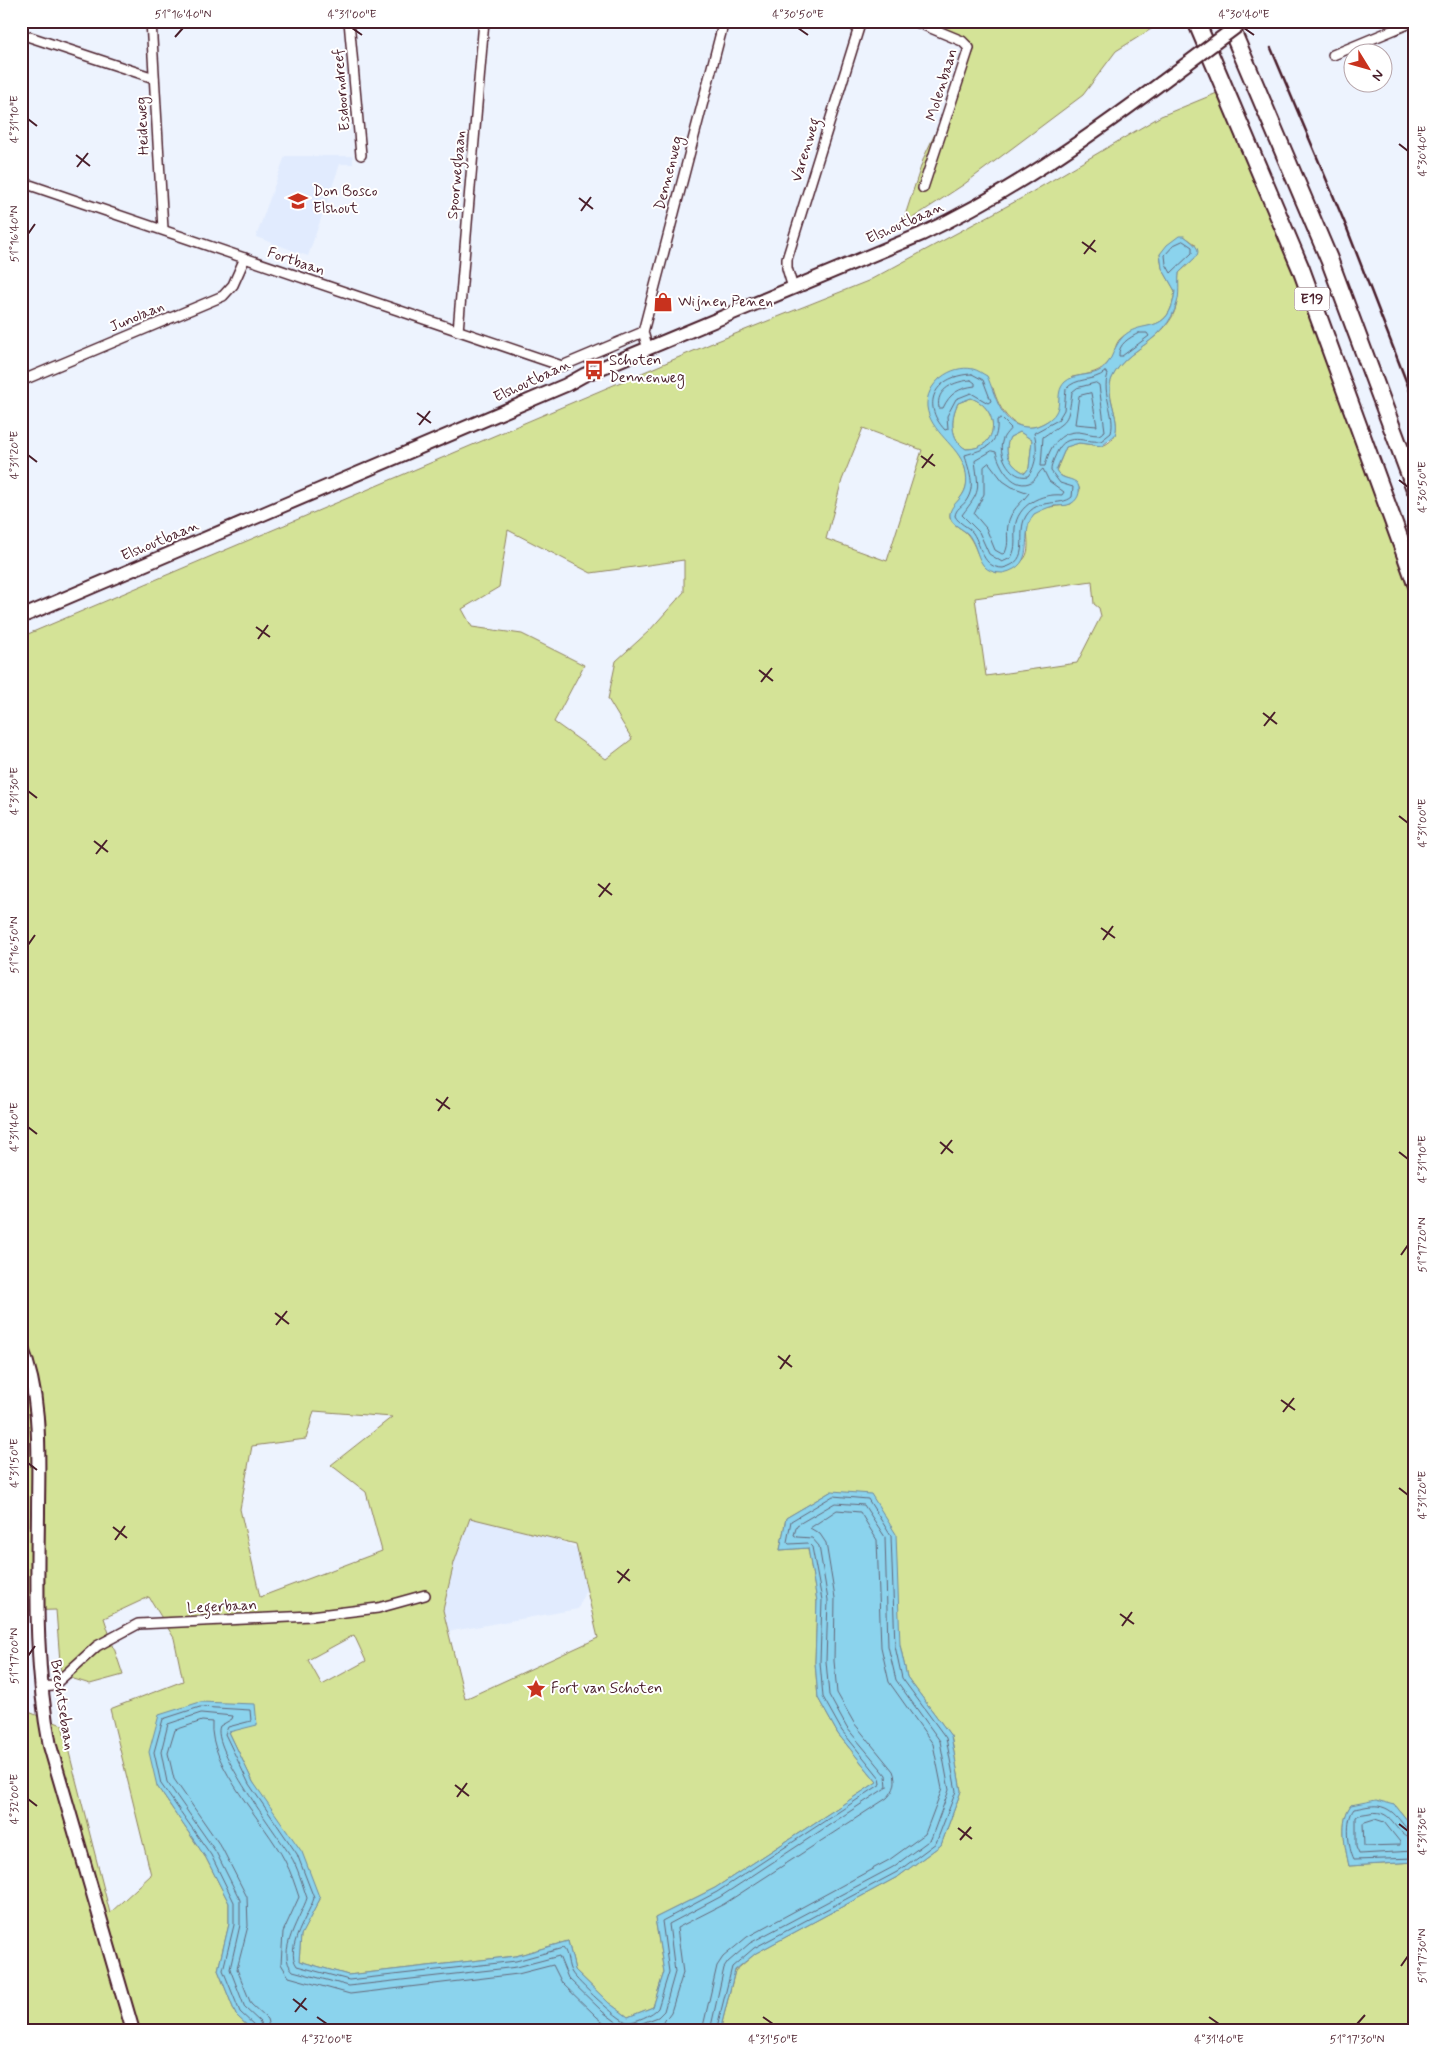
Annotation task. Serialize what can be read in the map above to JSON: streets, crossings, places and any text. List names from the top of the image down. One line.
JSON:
{"streets":{"highway":["E19"],"main road":["Elshoutbaan","Brechtsebaan"],"street":["Molenbaan","Esdoorndreef","Heideweg","Varenweg","Dennenweg","Spoorwegbaan","Fortbaan","Junolaan","Legerbaan"]},"crossings":[["Heideweg","Fortbaan"],["Varenweg","Elshoutbaan"],["Dennenweg","Fortbaan"],["Spoorwegbaan","Fortbaan"],["Fortbaan","Junolaan"],["Legerbaan","Brechtsebaan"]],"places":{"school or university":["Don Bosco Elshout"],"shop":["Wijnen Penen"],"bus stop":["Schoten Dennenweg"],"place":["Fort van Schoten"]},"north":"bottom right","coordinates":["51°16'40\"N","4°31'00\"E","4°30'50\"E","4°30'40\"E","4°31'10\"E","4°31'20\"E","4°31'30\"E","51°16'50\"N","4°31'40\"E","51°17'20\"N","4°31'50\"E","51°17'00\"N","4°32'00\"E","51°17'30\"N"]}
